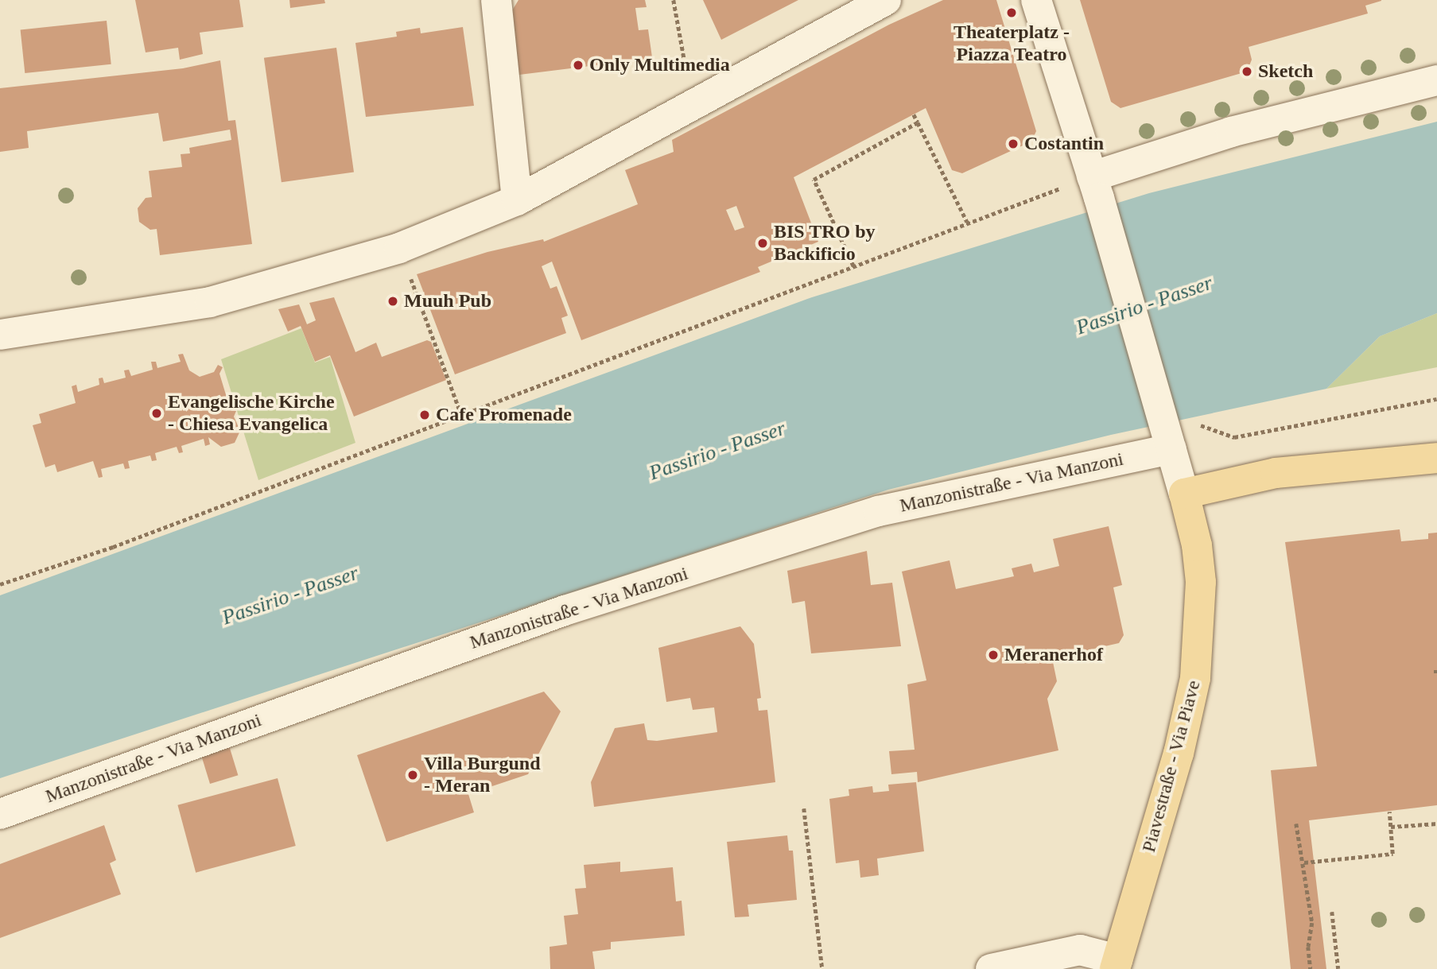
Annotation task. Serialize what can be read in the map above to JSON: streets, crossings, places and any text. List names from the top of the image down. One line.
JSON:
{"streets":{"main road":["Piavestraße - Via Piave"],"street":["Manzonistraße - Via Manzoni"]},"water":["Passirio - Passer"],"places":["Theaterplatz - Piazza Teatro","Only Multimedia","Sketch","Costantin","BIS TRO by Backificio","Muuh Pub","Evangelische Kirche - Chiesa Evangelica","Cafe Promenade","Meranerhof","Villa Burgund - Meran"]}
